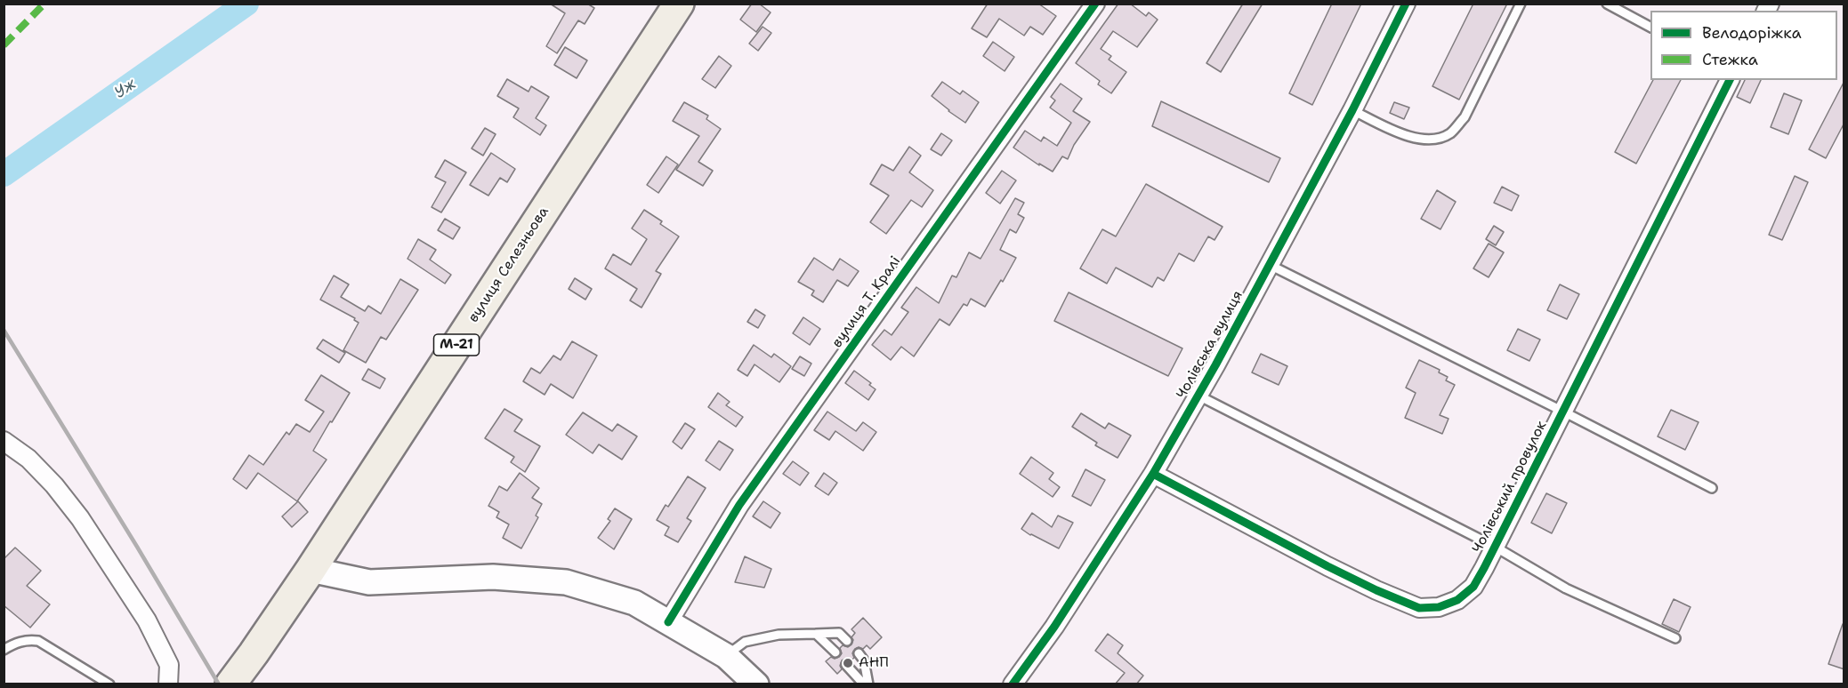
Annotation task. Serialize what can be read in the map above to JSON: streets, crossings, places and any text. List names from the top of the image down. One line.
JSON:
{"streets":{"highway":["вулиця Селезньова","М-21"],"street":["вулиця Т. Кралі","Чолівська вулиця","Чолівський провулок"]},"crossings":[["Чолівська вулиця","Чолівський провулок"]],"water":["Уж"],"places":["АНП"],"legend":["Велодоріжка","Стежка"]}
